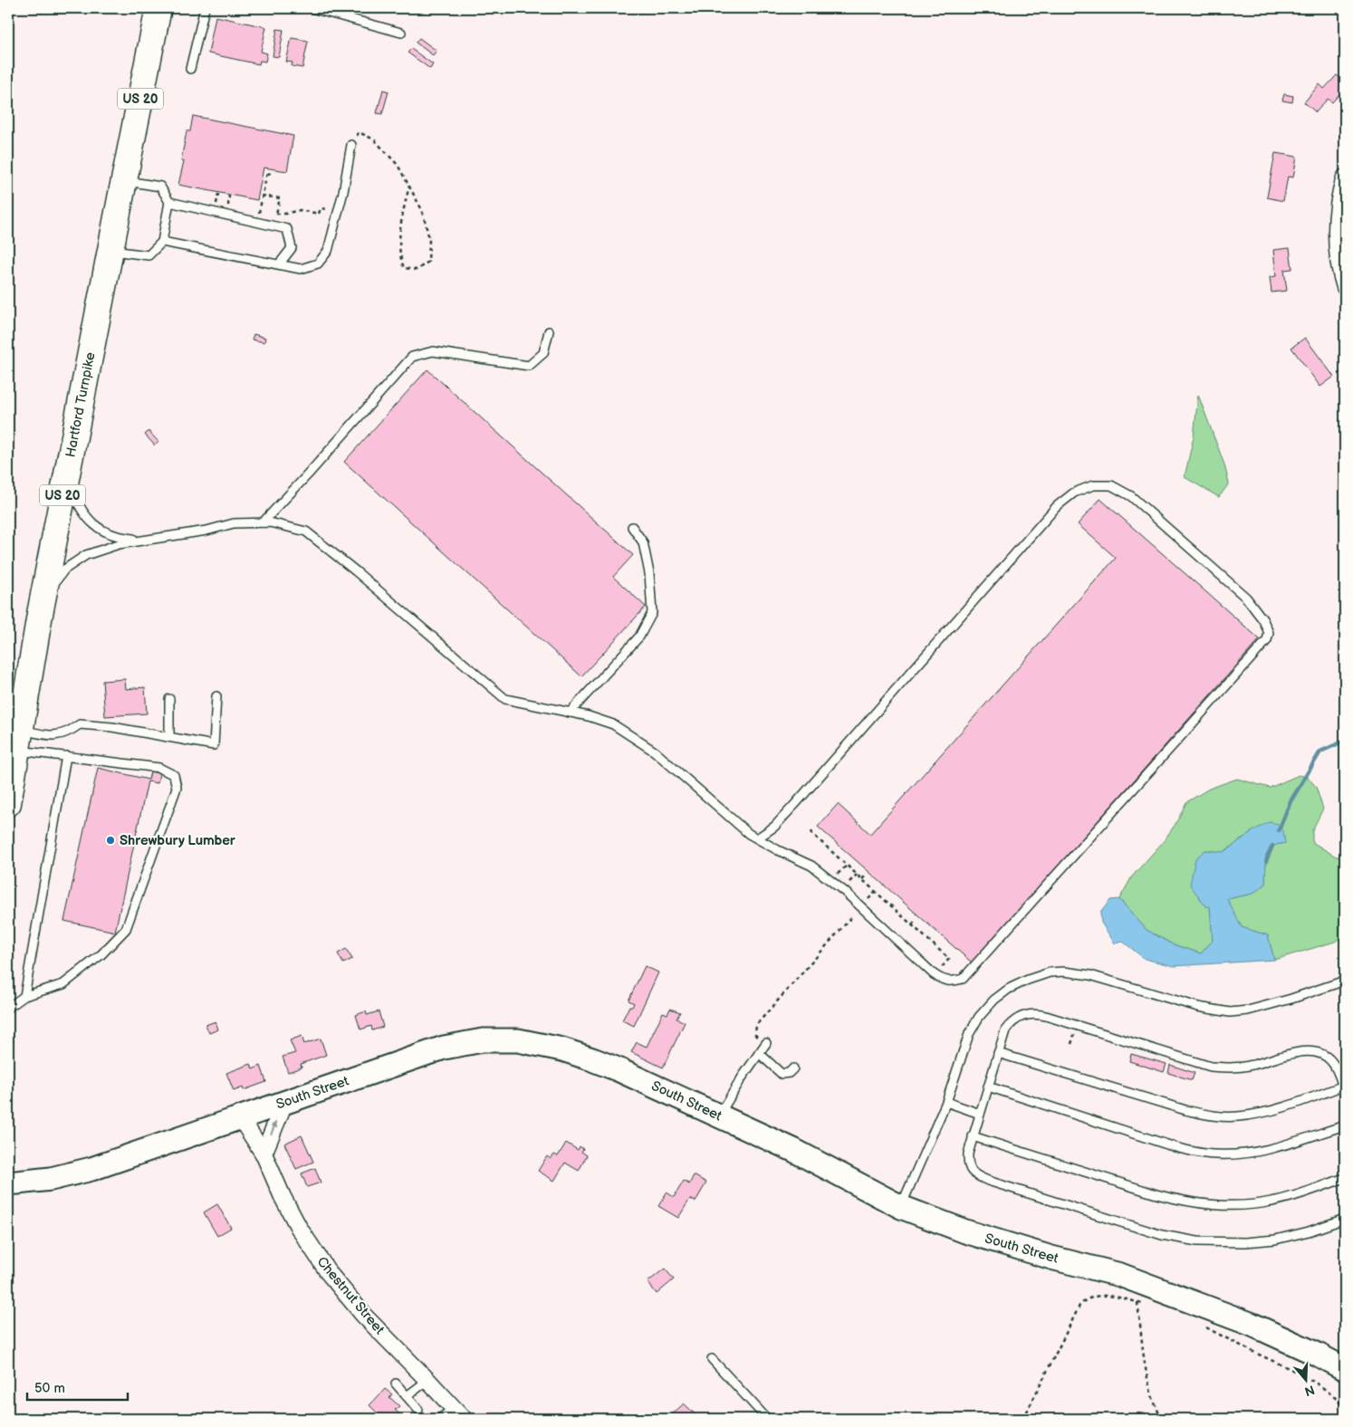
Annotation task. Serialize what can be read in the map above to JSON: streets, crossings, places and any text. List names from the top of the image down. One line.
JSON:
{"streets":{"main road":["US 20","Hartford Turnpike"],"street":["South Street","Chestnut Street"]},"crossings":[["South Street","Chestnut Street"]],"places":["Shrewbury Lumber"],"scale_bar":"50 m","north":"bottom"}
